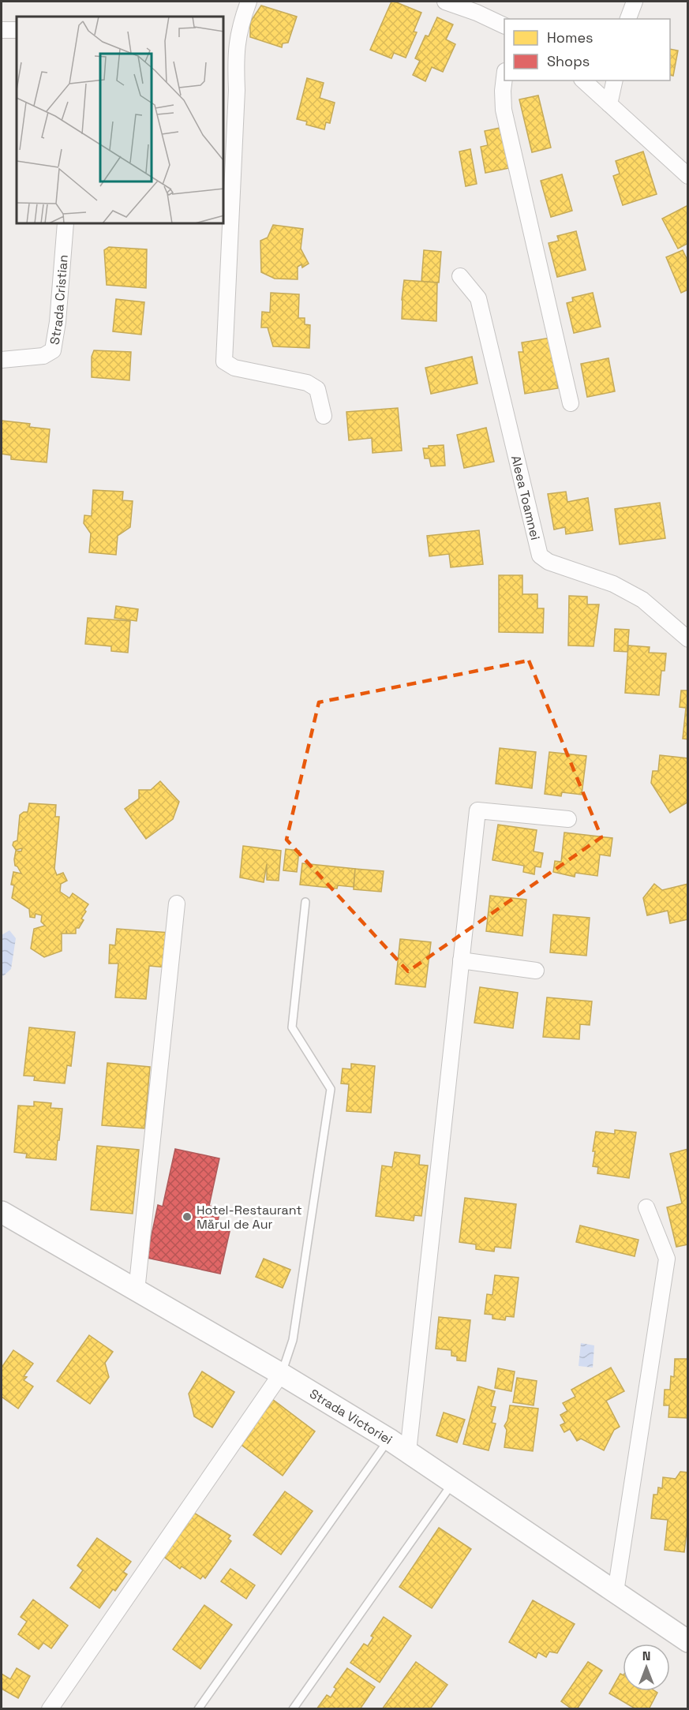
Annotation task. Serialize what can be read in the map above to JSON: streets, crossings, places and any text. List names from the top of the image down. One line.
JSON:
{"streets":{"street":["Strada Cristian","Aleea Toamnei","Strada Victoriei"]},"places":["Hotel-Restaurant Mărul de Aur"],"legend":["Homes","Shops"],"north":"top"}
